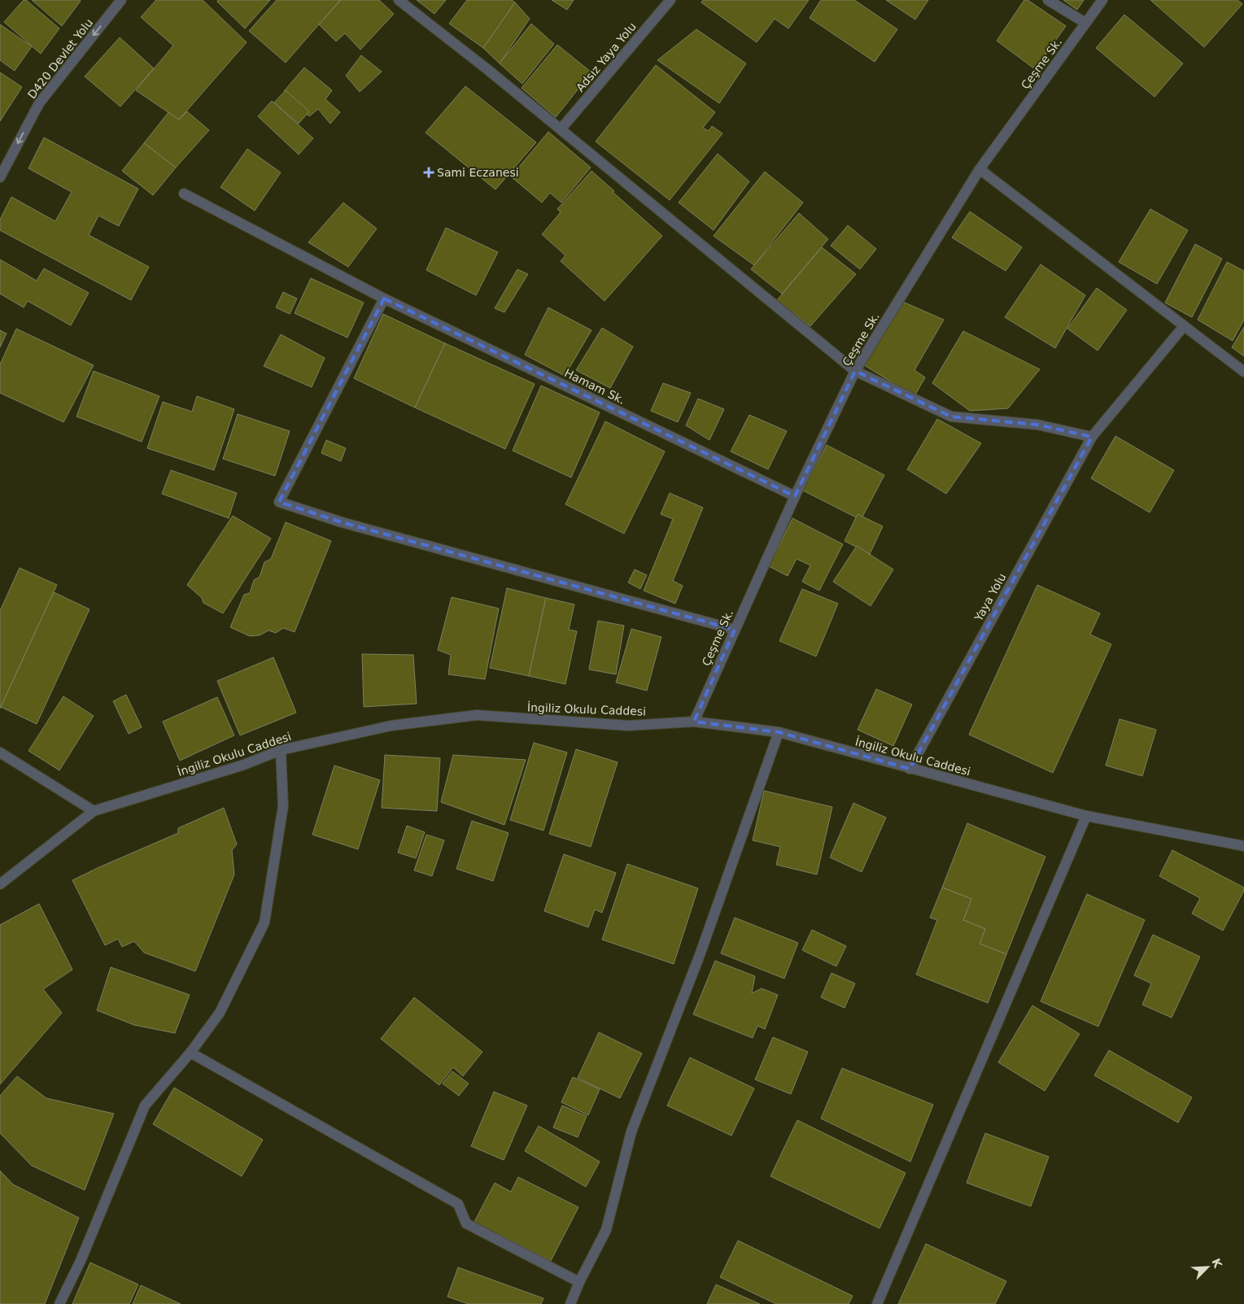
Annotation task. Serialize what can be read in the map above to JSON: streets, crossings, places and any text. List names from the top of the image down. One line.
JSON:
{"streets":{"street":["Adsız Yaya Yolu","D420 Devlet Yolu","Çeşme Sk.","Hamam Sk.","Yaya Yolu","İngiliz Okulu Caddesi"]},"crossings":[["Çeşme Sk.","Hamam Sk."],["Çeşme Sk.","İngiliz Okulu Caddesi"],["Yaya Yolu","İngiliz Okulu Caddesi"]],"one_way":["D420 Devlet Yolu"],"places":{"health":["Sami Eczanesi"]},"north":"top right"}
